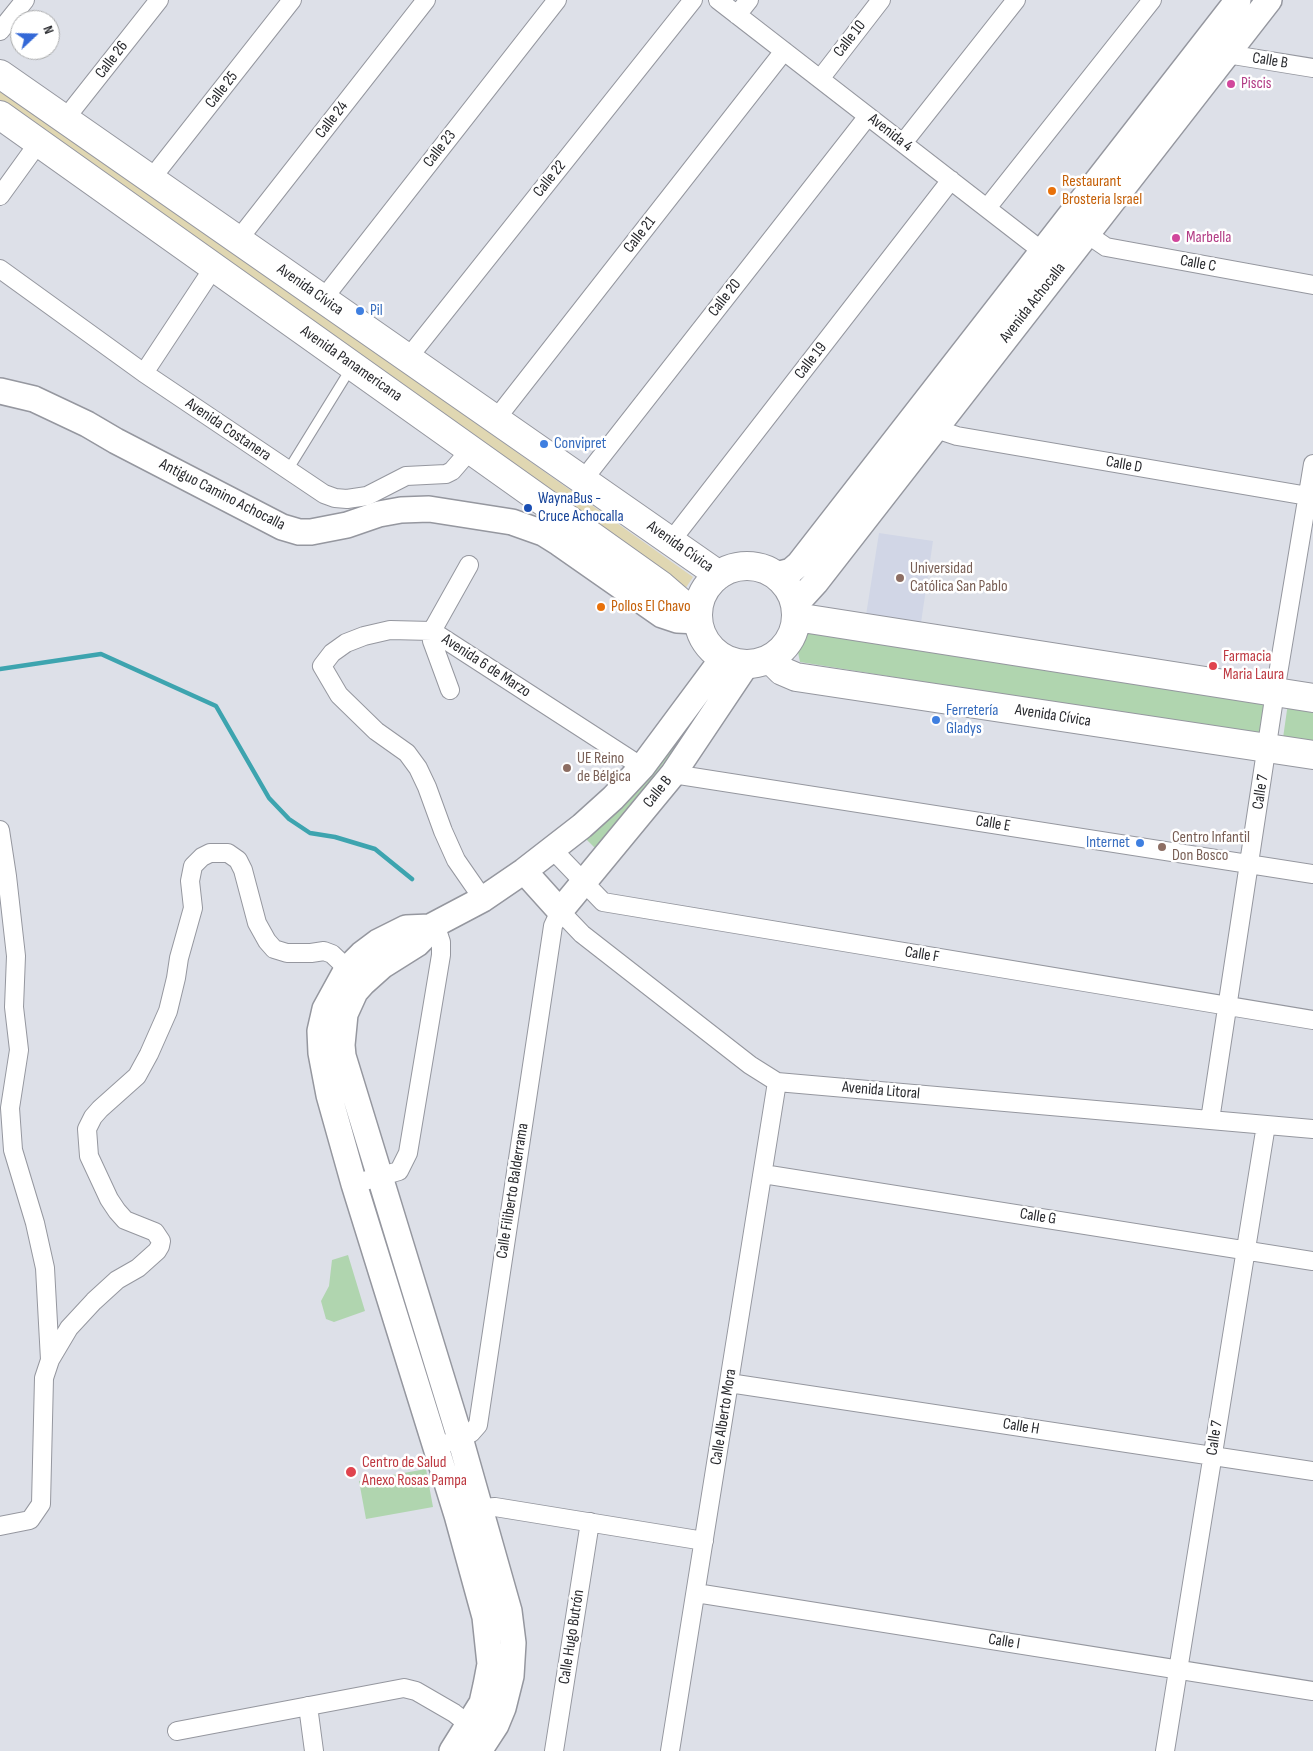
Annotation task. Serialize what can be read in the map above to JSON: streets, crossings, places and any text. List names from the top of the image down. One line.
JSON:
{"streets":{"main road":["Avenida Cívica","Avenida Panamericana"],"street":["Calle 10","Calle 26","Calle B","Calle 25","Calle 24","Avenida 4","Calle 23","Calle 22","Calle 21","Calle C","Calle 20","Avenida Achocalla","Calle 19","Avenida Costanera","Calle D","Antiguo Camino Achocalla","Avenida 6 de Marzo","Calle 7","Calle E","Calle F","Avenida Litoral","Calle Filiberto Balderrama","Calle G","Calle Alberto Mora","Calle H","Calle Hugo Butrón","Calle I"]},"crossings":[["Calle 10","Avenida 4"],["Calle 26","Avenida Cívica"],["Calle B","Avenida Cívica"],["Calle B","Avenida Achocalla"],["Calle B","Avenida Panamericana"],["Calle B","Antiguo Camino Achocalla"],["Calle B","Avenida 6 de Marzo"],["Calle B","Calle E"],["Calle B","Calle F"],["Calle B","Avenida Litoral"],["Calle B","Calle Filiberto Balderrama"],["Calle 25","Avenida Cívica"],["Calle 24","Avenida Cívica"],["Avenida 4","Calle 21"],["Avenida 4","Calle 20"],["Avenida 4","Avenida Achocalla"],["Avenida 4","Calle 19"],["Calle 23","Avenida Cívica"],["Calle 22","Avenida Cívica"],["Calle 21","Avenida Cívica"],["Calle C","Avenida Achocalla"],["Avenida Cívica","Calle 20"],["Avenida Cívica","Avenida Achocalla"],["Avenida Cívica","Calle 19"],["Avenida Cívica","Avenida Panamericana"],["Avenida Cívica","Antiguo Camino Achocalla"],["Avenida Cívica","Calle 7"],["Avenida Achocalla","Avenida Panamericana"],["Avenida Achocalla","Calle D"],["Avenida Achocalla","Antiguo Camino Achocalla"],["Avenida Panamericana","Avenida Costanera"],["Avenida Panamericana","Antiguo Camino Achocalla"],["Calle D","Calle 7"],["Calle 7","Calle E"],["Calle 7","Calle F"],["Calle 7","Avenida Litoral"],["Calle 7","Calle G"],["Calle 7","Calle H"],["Calle 7","Calle I"],["Avenida Litoral","Calle Filiberto Balderrama"],["Avenida Litoral","Calle Alberto Mora"],["Calle G","Calle Alberto Mora"],["Calle Alberto Mora","Calle H"],["Calle Alberto Mora","Calle I"]],"places":["Piscis","Restaurant Brosteria Israel","Marbella","Pil","Convipret","WaynaBus - Cruce Achocalla","Universidad Católica San Pablo","Pollos El Chavo","Farmacia Maria Laura","Ferretería Gladys","UE Reino de Bélgica","Internet","Centro Infantil Don Bosco","Centro de Salud Anexo Rosas Pampa"],"north":"right"}
